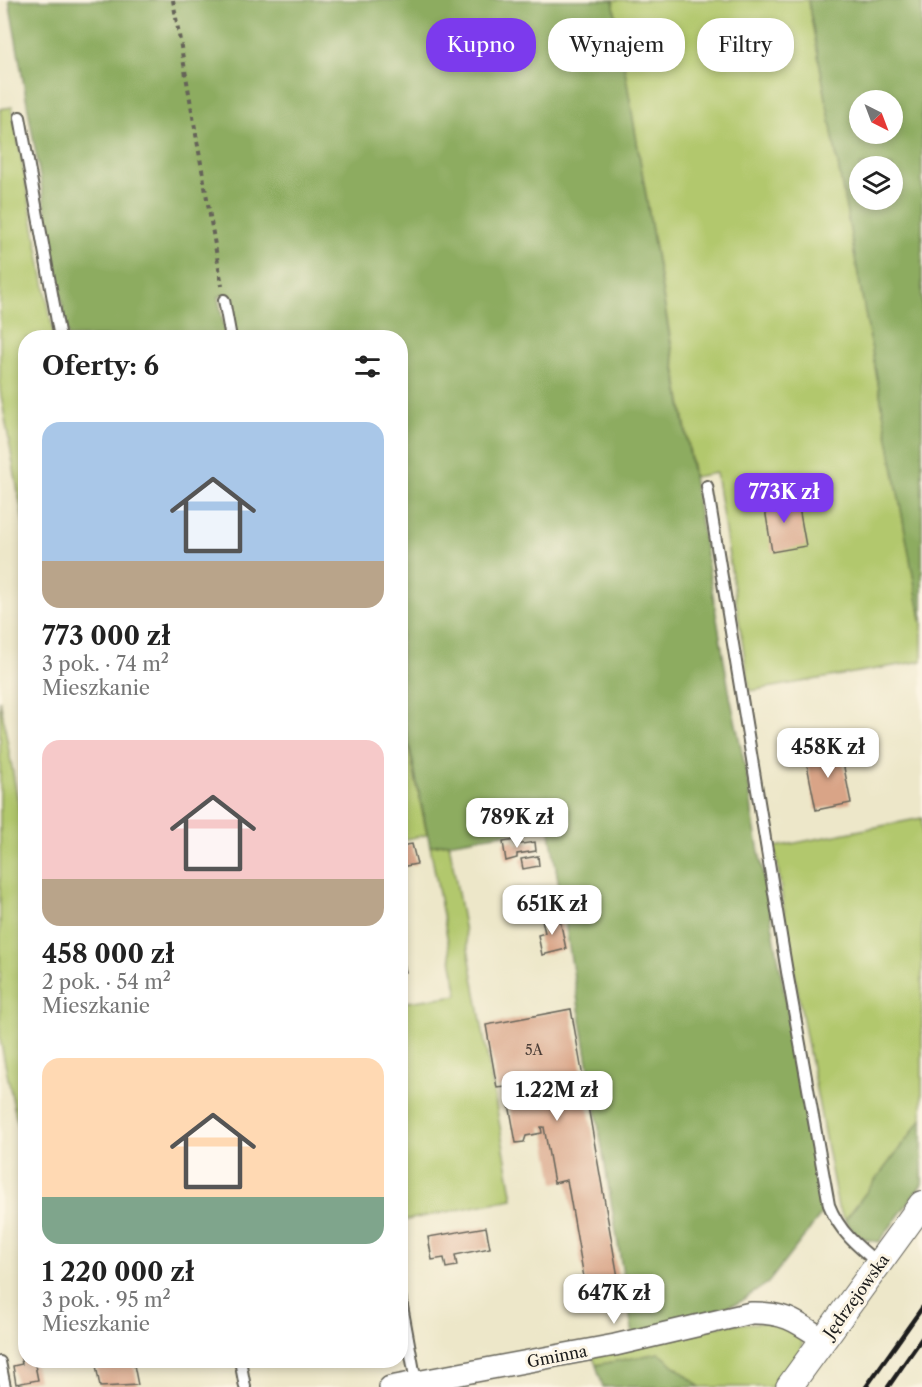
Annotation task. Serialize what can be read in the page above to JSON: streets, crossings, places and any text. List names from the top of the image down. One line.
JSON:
{"streets":{"street":["Jędrzejowska","Gminna"]},"crossings":[["Jędrzejowska","Gminna"]],"house_numbers":["5A"],"north":"bottom right","page":{"chip":["Kupno","Wynajem","Filtry"],"heading":"Oferty: 6","list":[{"name":"773 000 zł","note":"3 pok. · 74 m² · Mieszkanie"},{"name":"458 000 zł","note":"2 pok. · 54 m² · Mieszkanie"},{"name":"1 220 000 zł","note":"3 pok. · 95 m² · Mieszkanie"}],"price":["773K zł","458K zł","789K zł","651K zł","1.22M zł","647K zł"]}}
